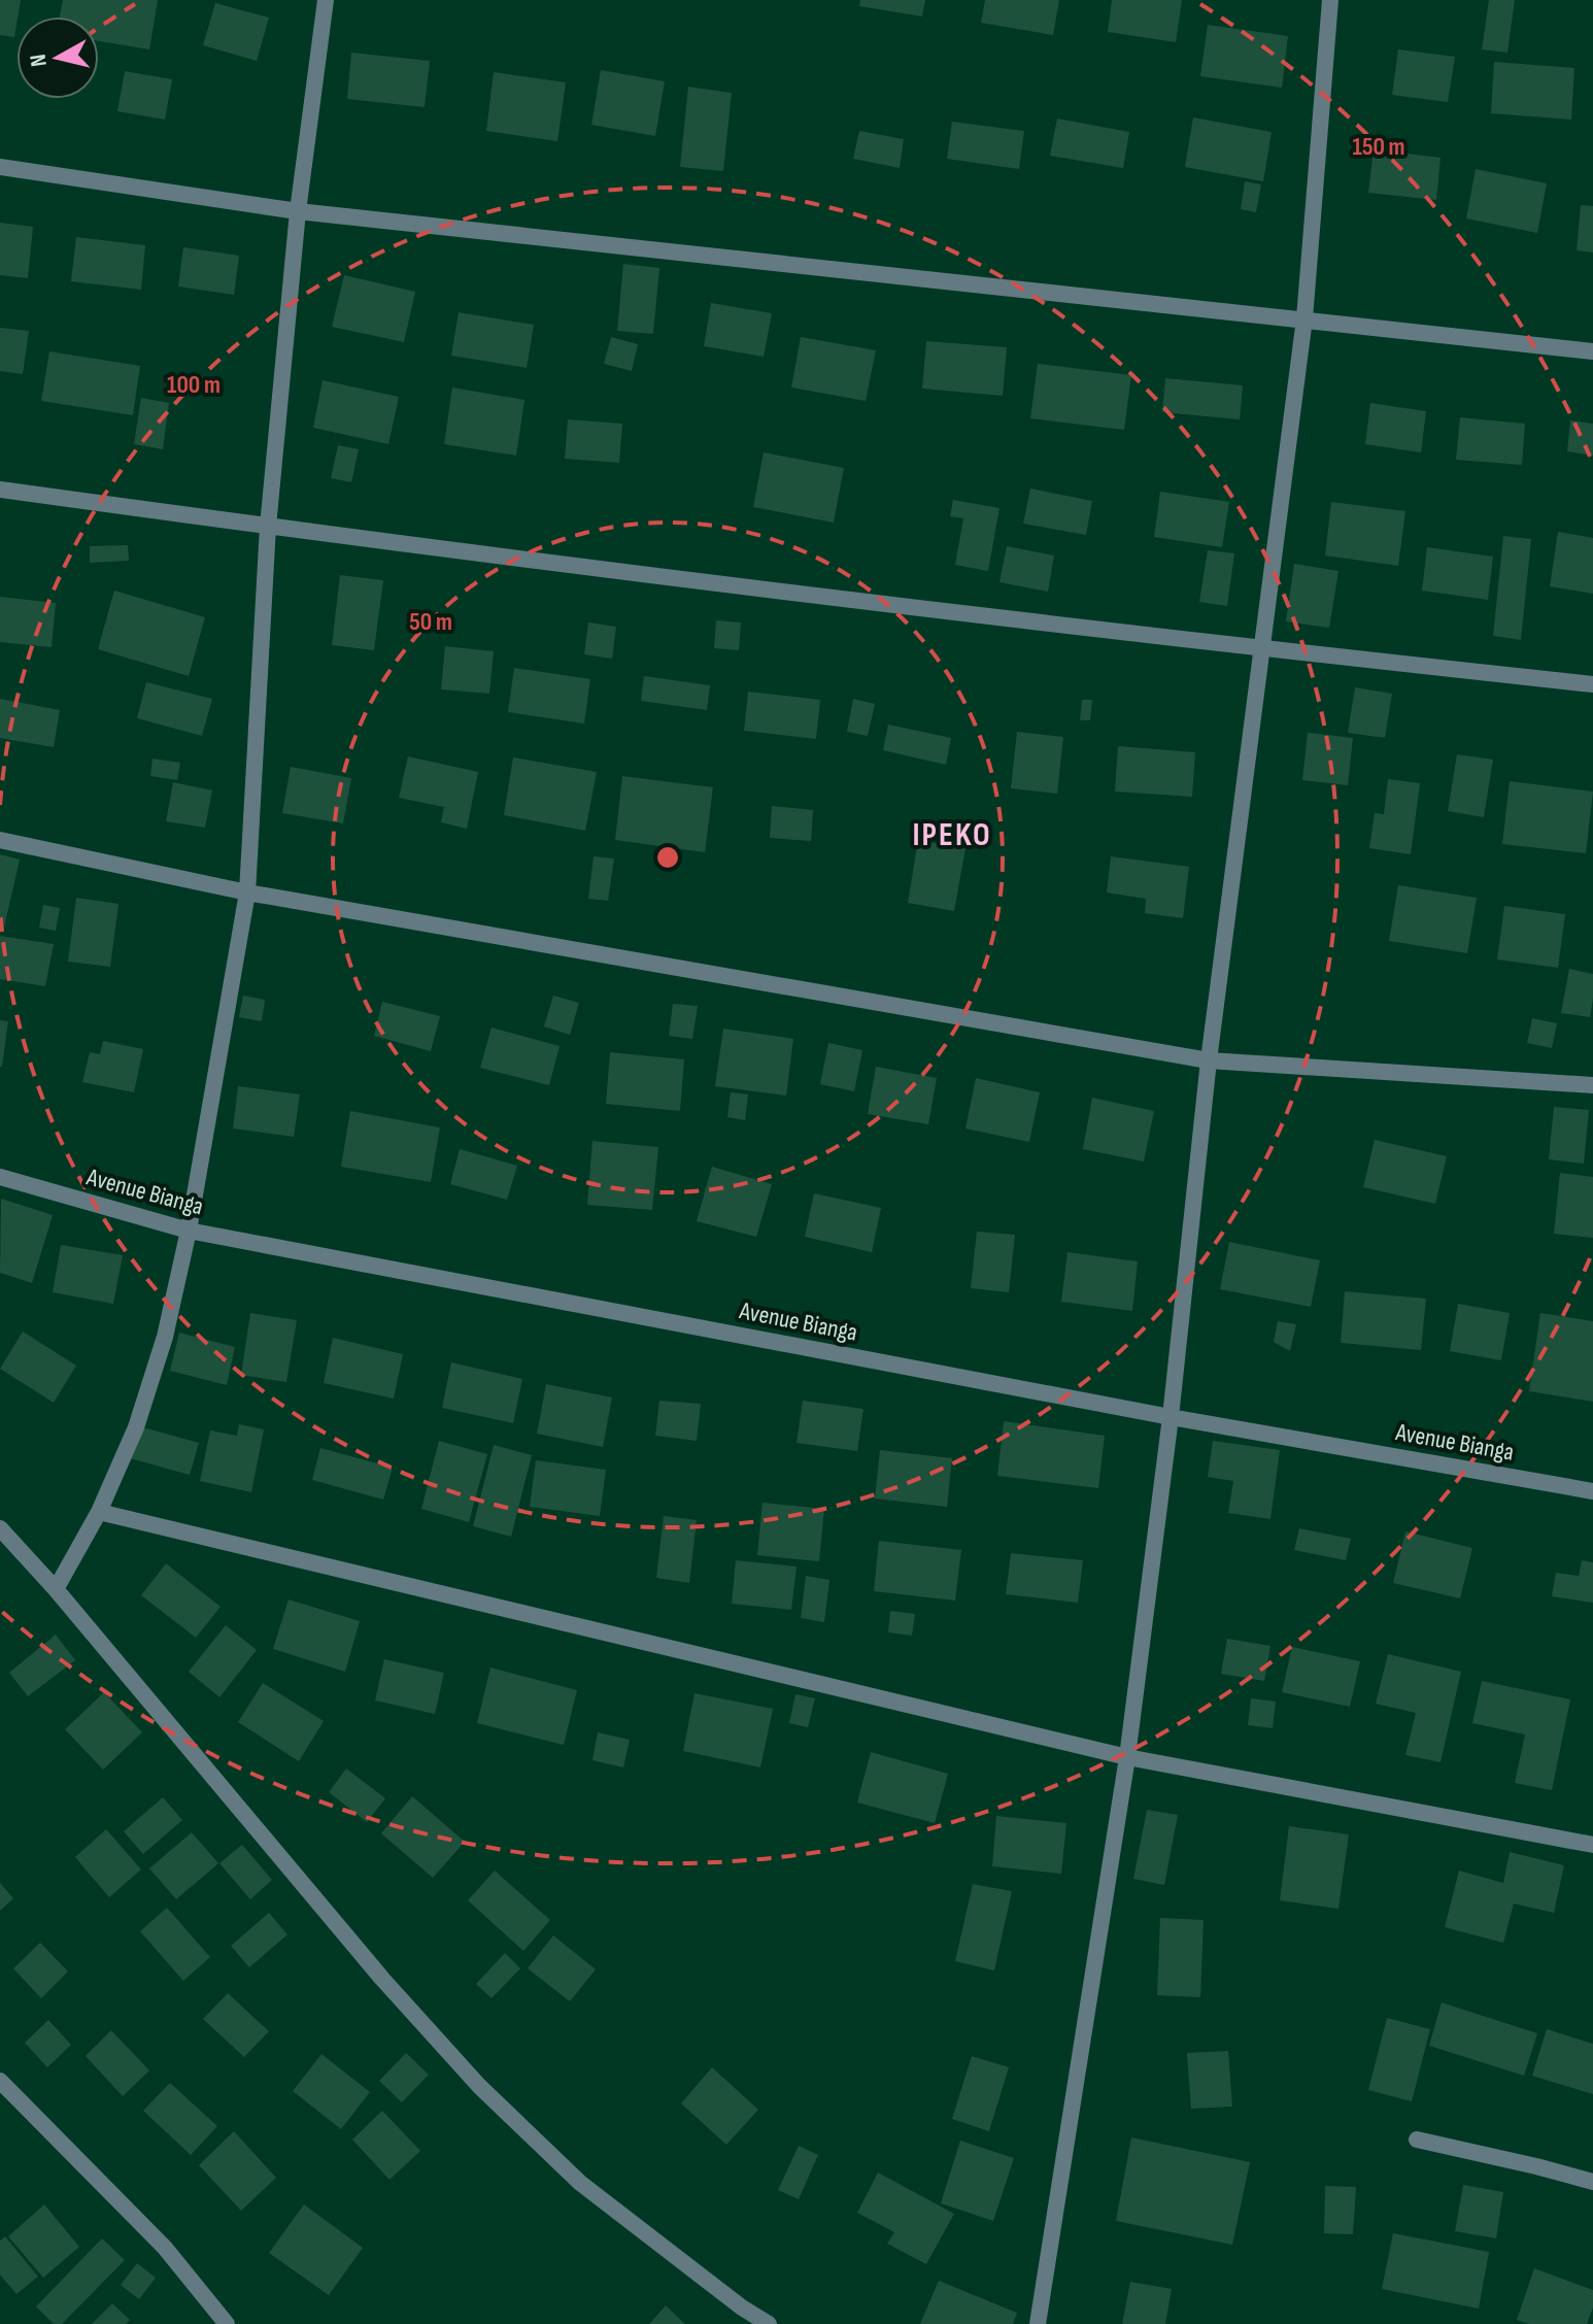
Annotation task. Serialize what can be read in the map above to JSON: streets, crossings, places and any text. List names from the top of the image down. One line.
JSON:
{"streets":{"street":["Avenue Bianga"]},"districts":["IPEKO"],"north":"left","rings":["150 m","100 m","50 m"]}
